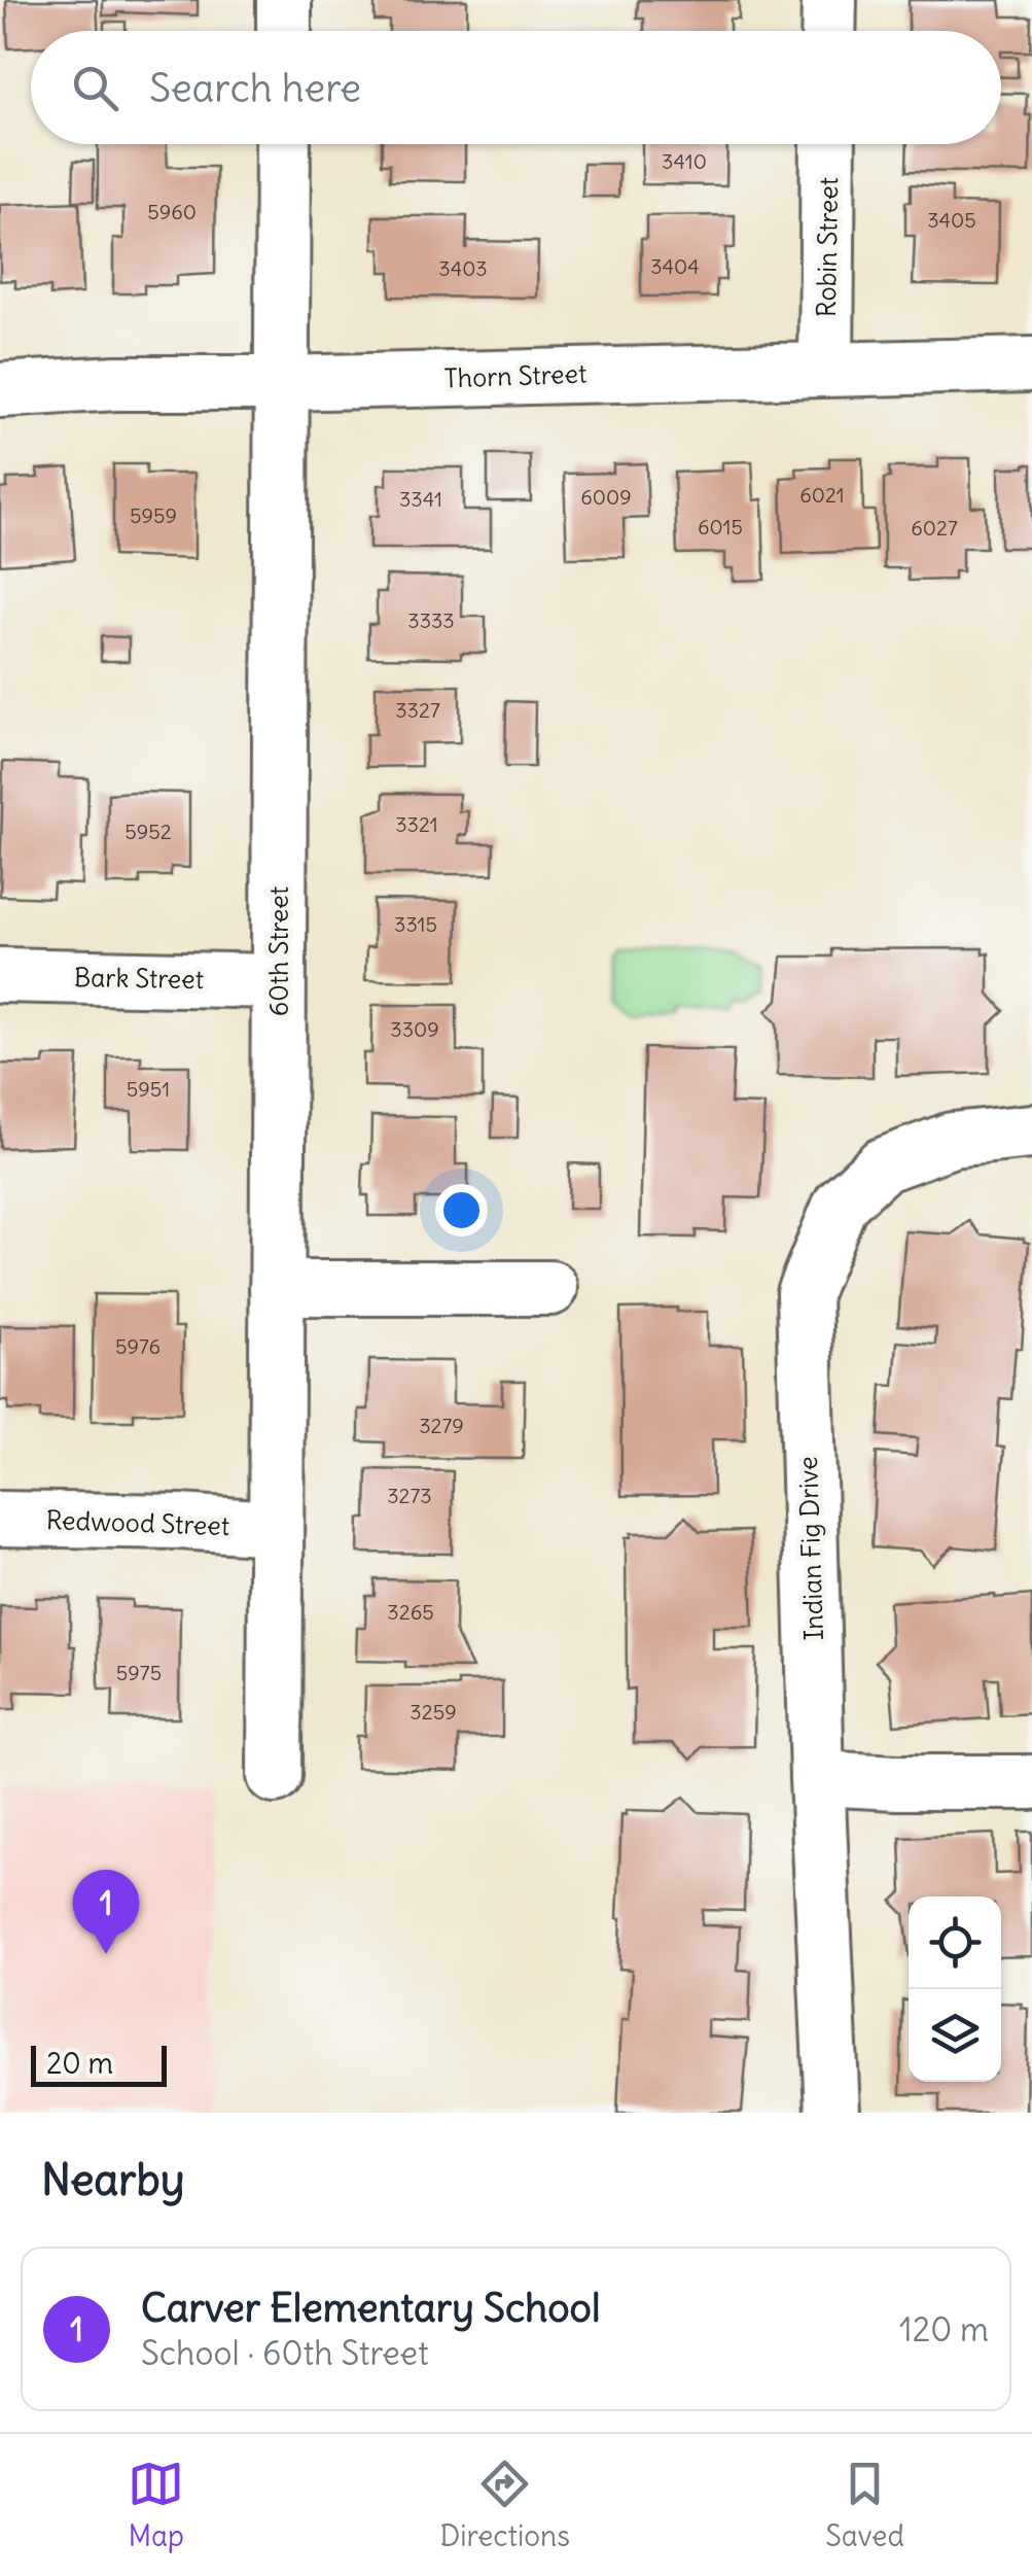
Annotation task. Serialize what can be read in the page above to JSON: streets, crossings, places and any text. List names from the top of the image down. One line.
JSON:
{"streets":{"street":["Robin Street","Thorn Street","60th Street","Bark Street","Redwood Street","Indian Fig Drive"]},"crossings":[["Robin Street","Thorn Street"],["Thorn Street","60th Street"],["60th Street","Bark Street"],["60th Street","Redwood Street"]],"house_numbers":["3410","5960","3405","3404","3403","6021","6009","3341","5959","6015","6027","3333","3327","3321","5952","3315","3309","5951","5976","3279","3273","3265","5975","3259"],"scale_bar":"20 m","page":{"search":"Search here","pins":"1","scale":"20 m","heading":"Nearby","list":[{"mark":"1","name":"Carver Elementary School","note":"School · 60th Street","value":"120 m"}],"nav":["Map","Directions","Saved"]}}
